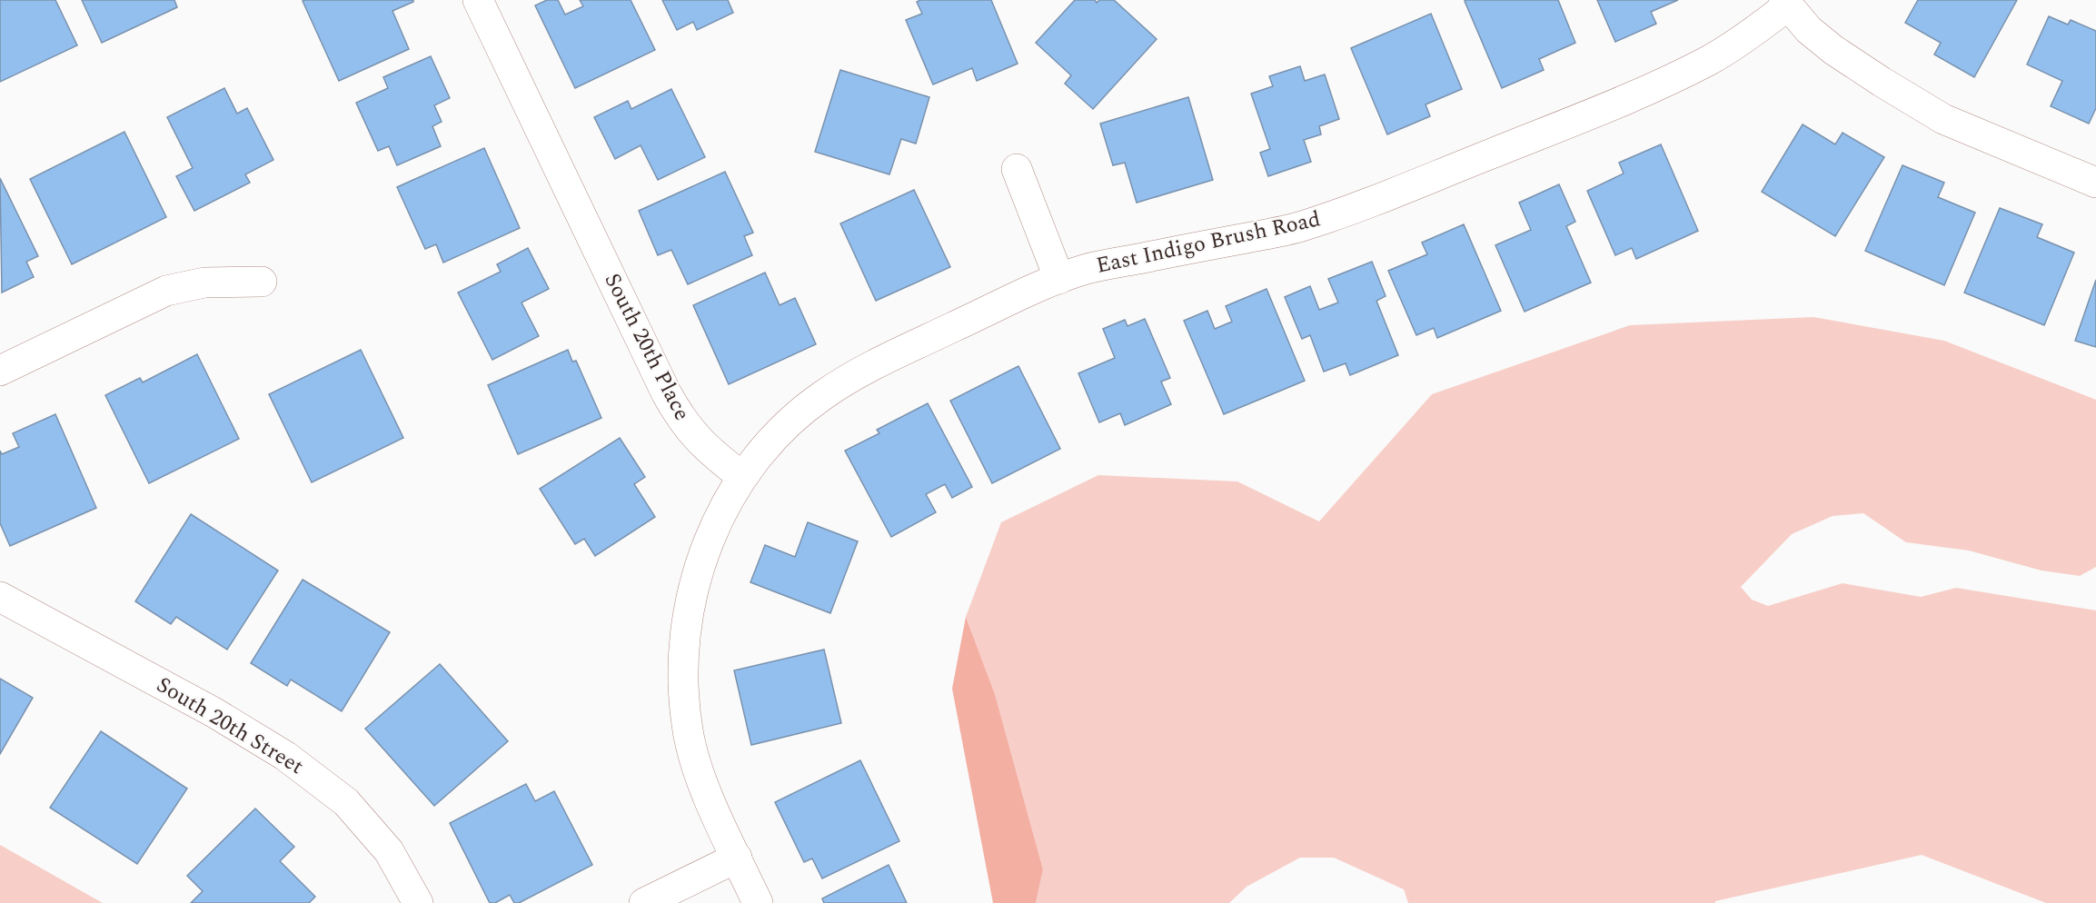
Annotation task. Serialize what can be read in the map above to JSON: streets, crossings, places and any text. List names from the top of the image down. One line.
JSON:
{"streets":{"street":["East Indigo Brush Road","South 20th Place","South 20th Street"]},"crossings":[["East Indigo Brush Road","South 20th Place"]]}
